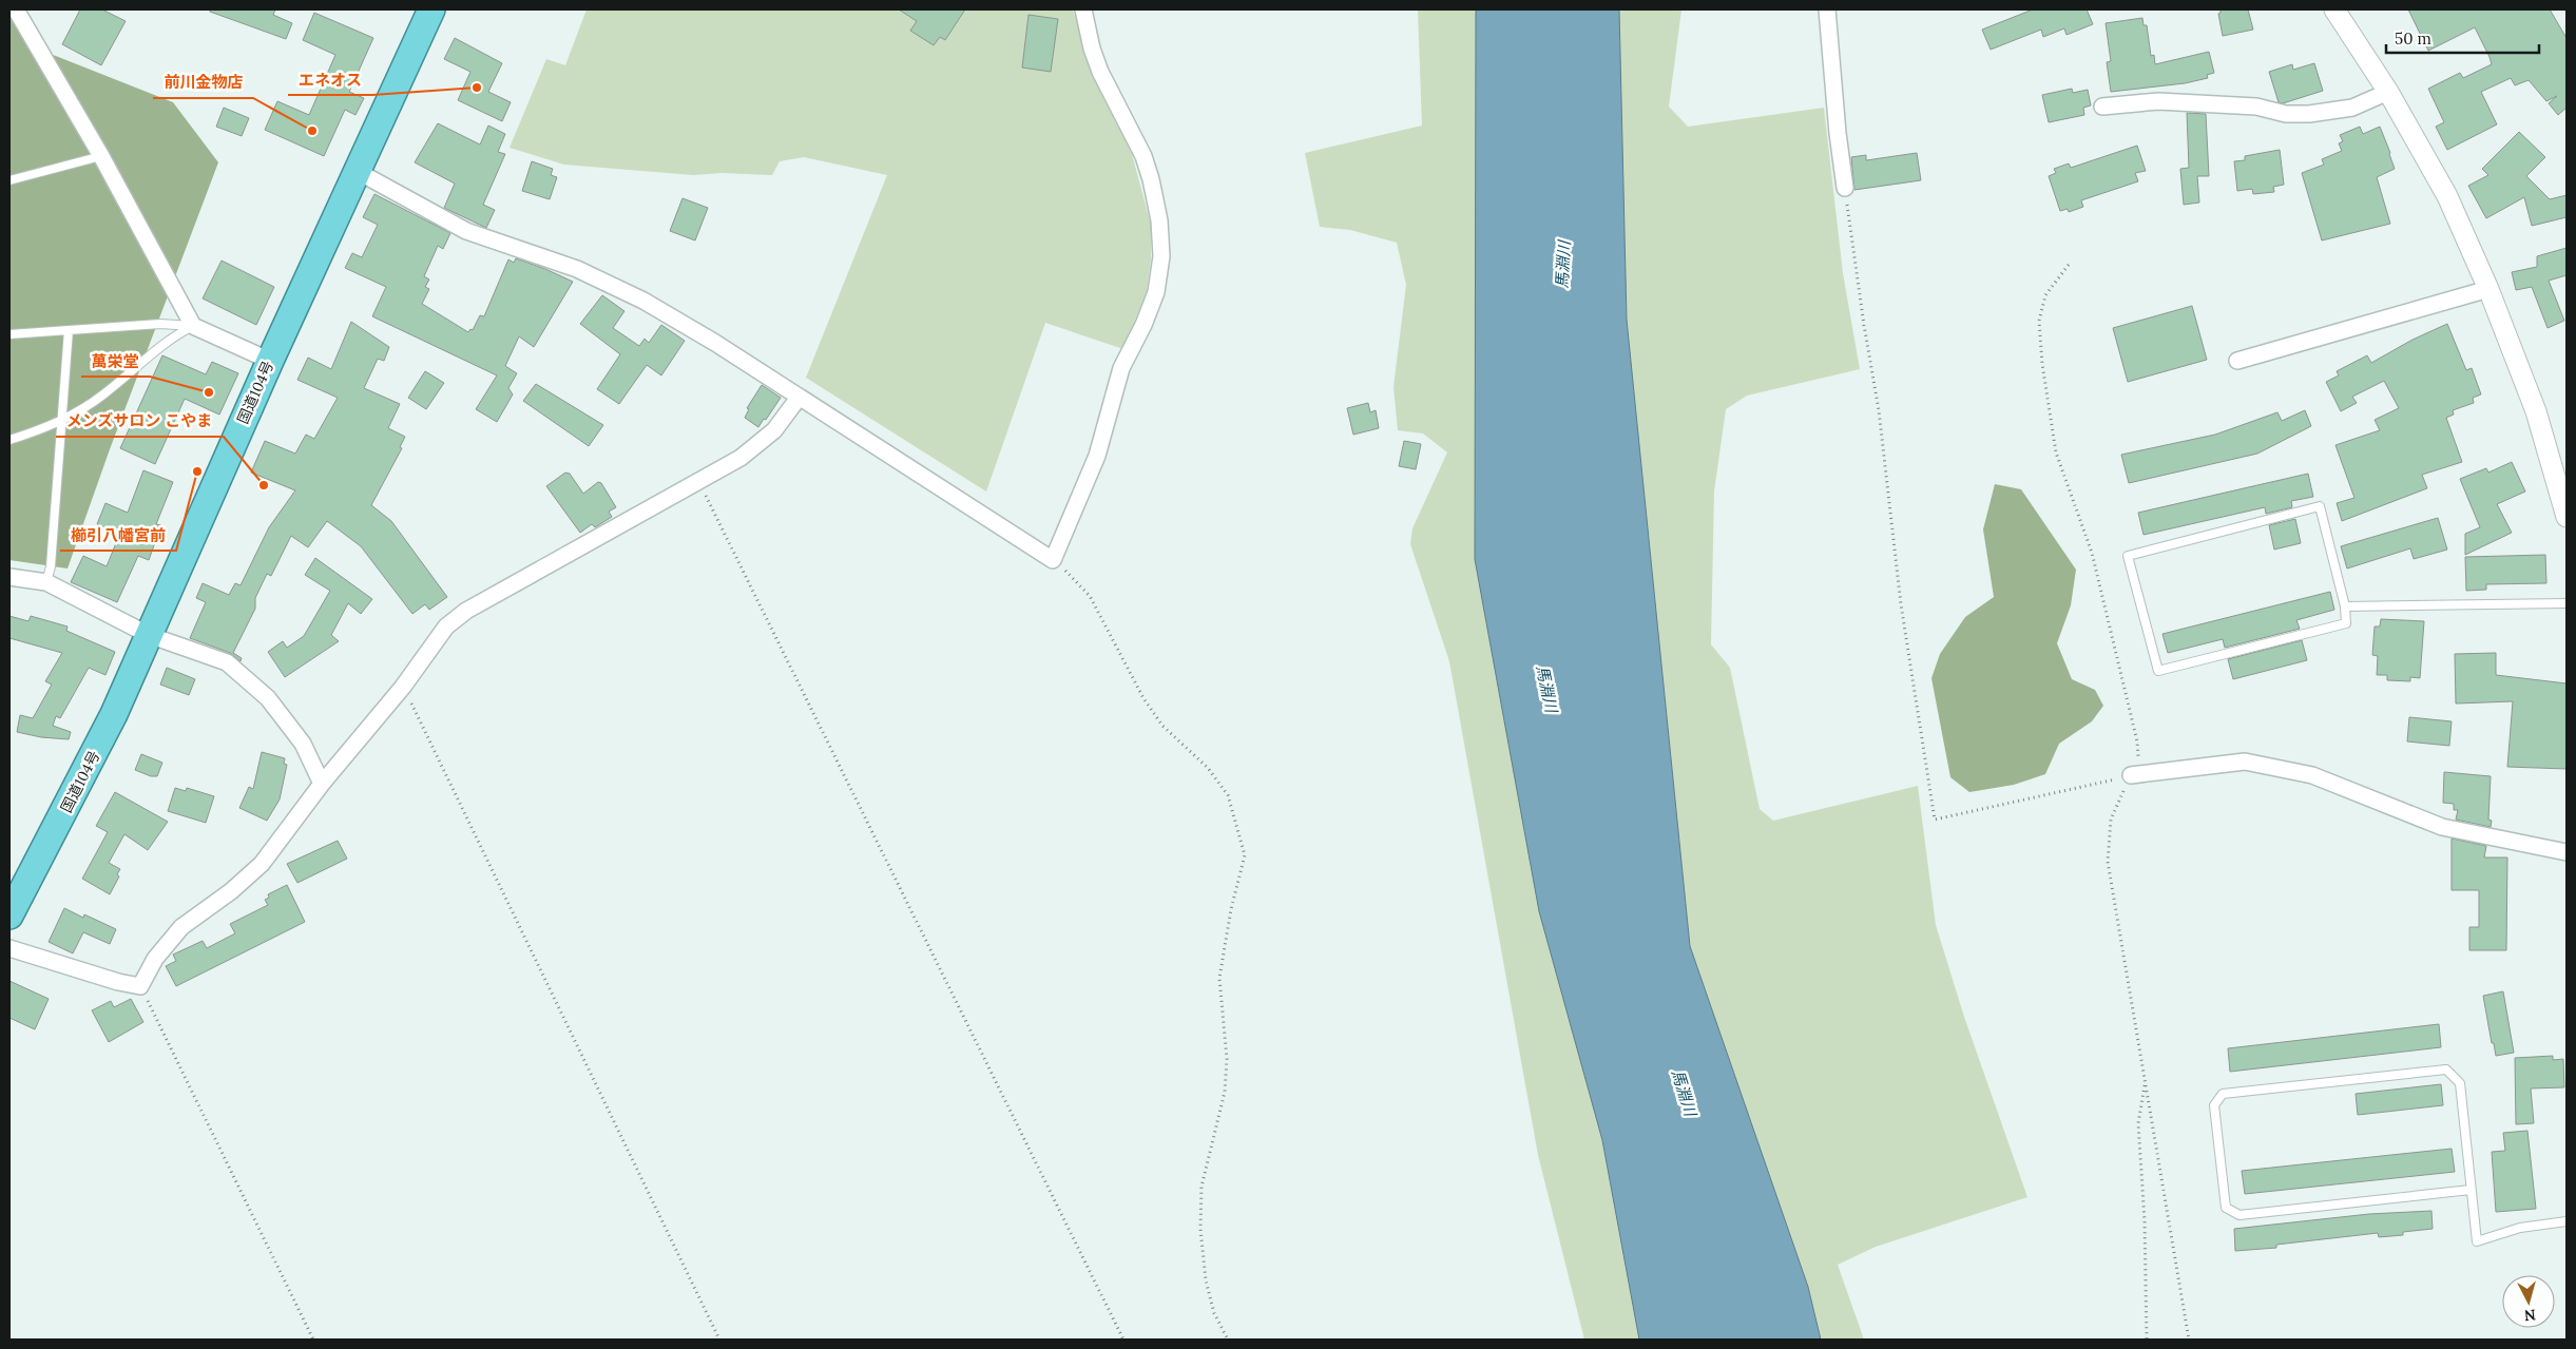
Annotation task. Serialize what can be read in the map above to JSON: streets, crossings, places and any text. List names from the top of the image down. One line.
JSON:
{"streets":{"highway":["国道104号"]},"water":["馬淵川"],"places":["エネオス","前川金物店","萬栄堂","櫛引八幡宮前","メンズサロン こやま"],"scale_bar":"50 m","north":"bottom"}
